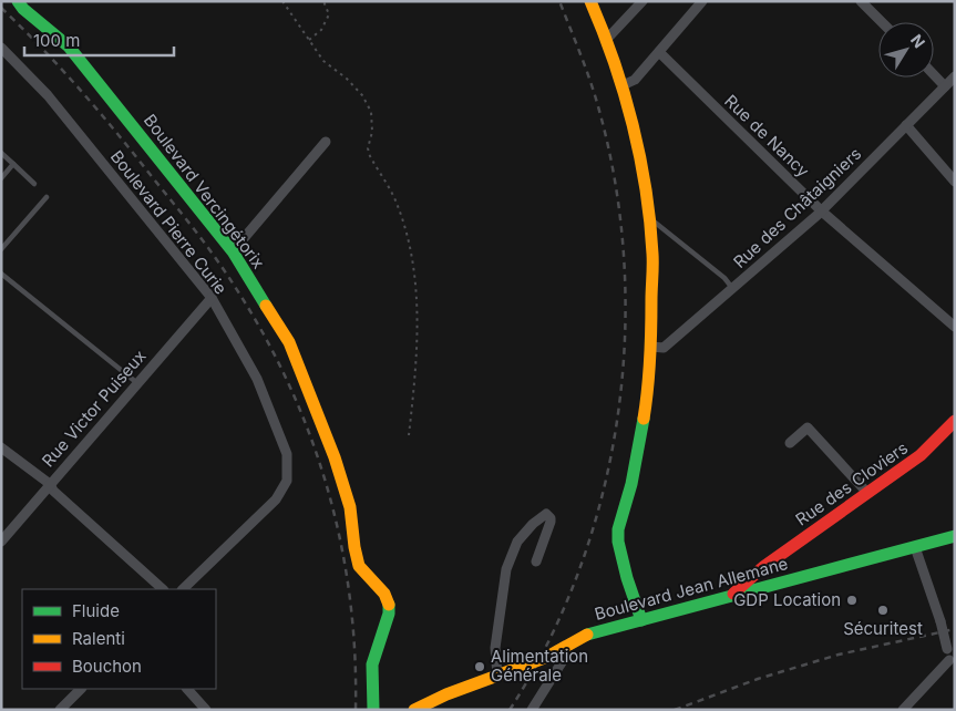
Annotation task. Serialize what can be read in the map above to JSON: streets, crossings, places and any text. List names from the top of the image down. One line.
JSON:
{"streets":{"main road":["Boulevard Vercingétorix","Rue des Cloviers","Boulevard Jean Allemane"],"street":["Rue de Nancy","Rue des Châtaigniers","Boulevard Pierre Curie","Rue Victor Puiseux"]},"crossings":[["Rue de Nancy","Rue des Châtaigniers"],["Boulevard Pierre Curie","Rue Victor Puiseux"],["Rue des Cloviers","Boulevard Jean Allemane"]],"places":["GDP Location","Sécuritest","Alimentation Générale"],"legend":["Fluide","Ralenti","Bouchon"],"scale_bar":"100 m","north":"top right"}
